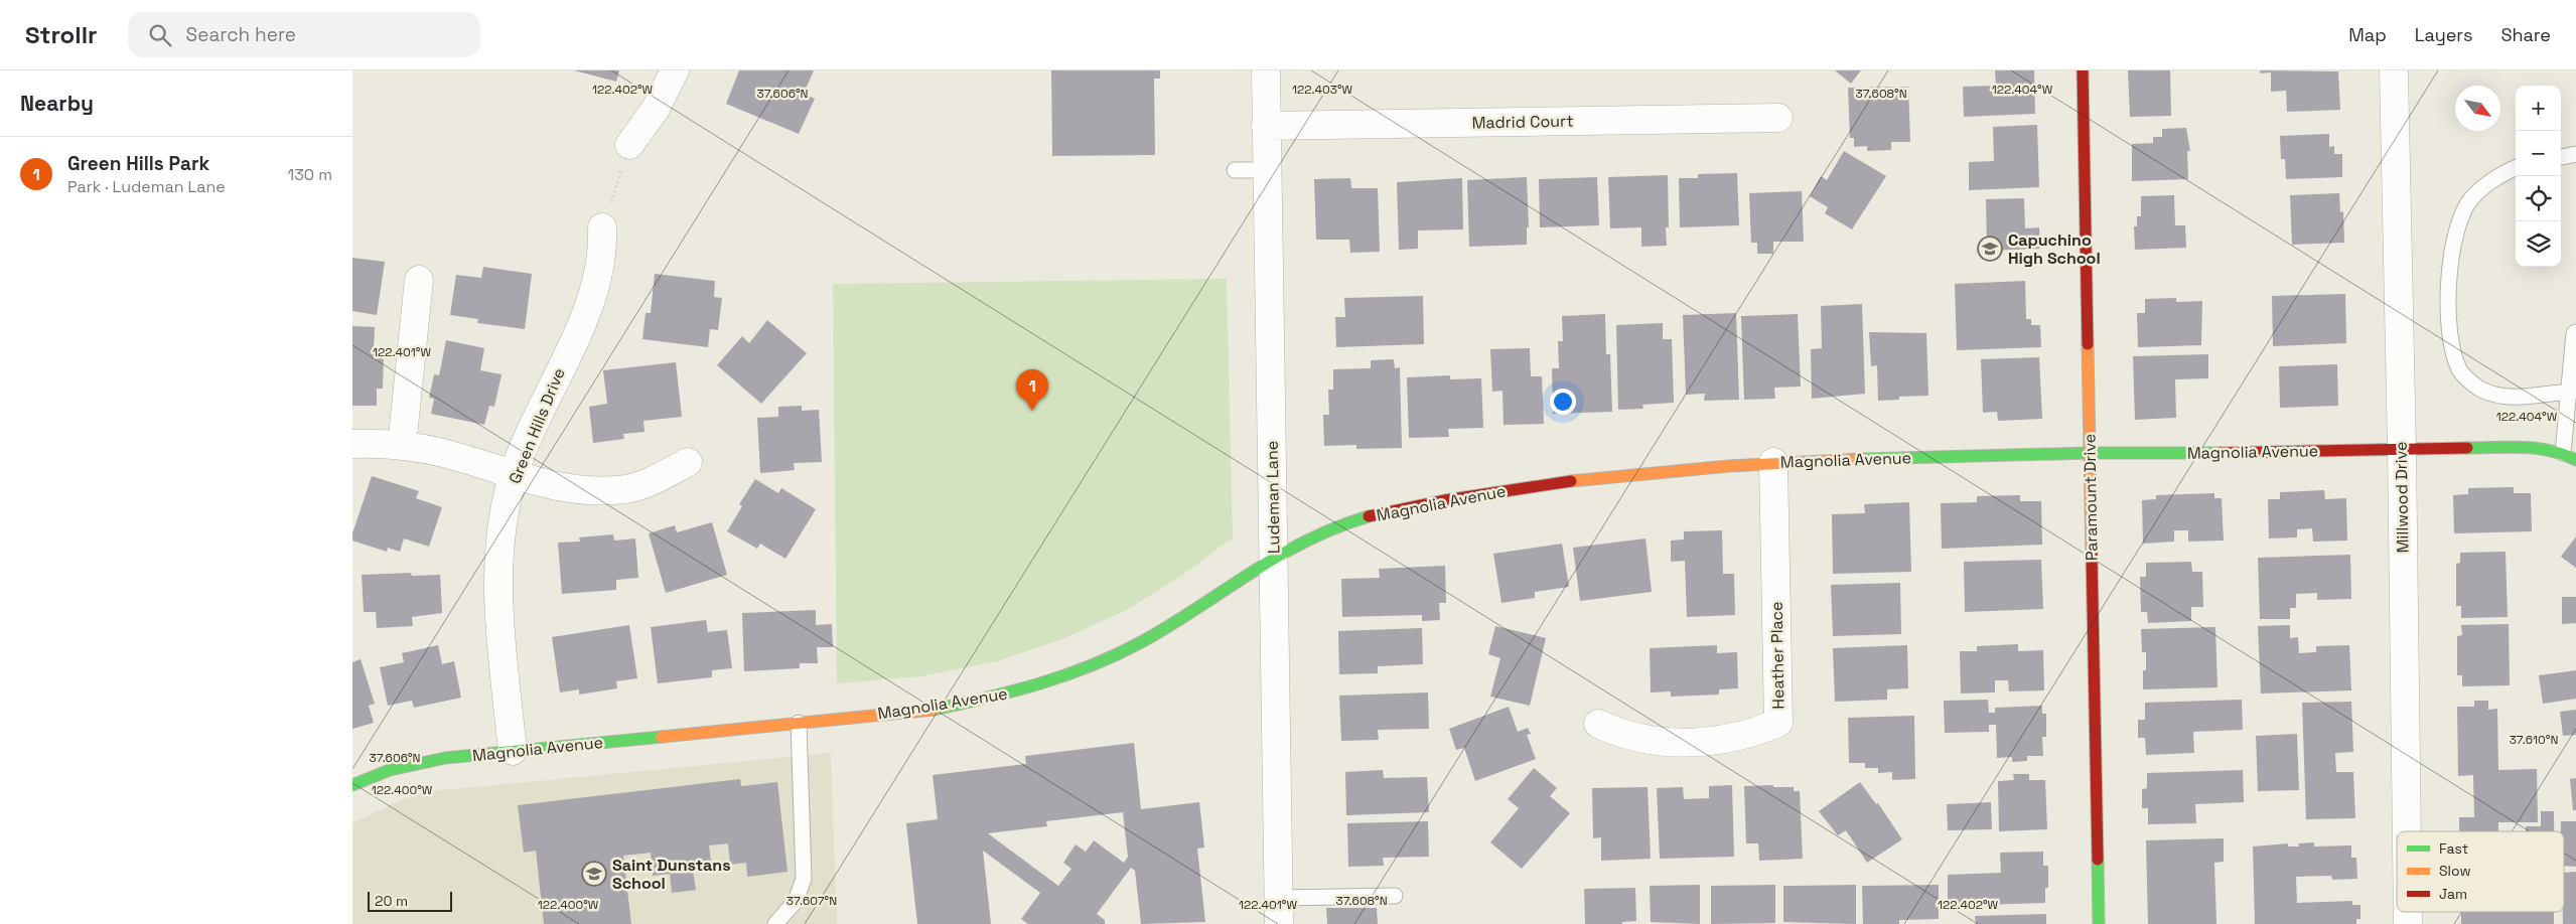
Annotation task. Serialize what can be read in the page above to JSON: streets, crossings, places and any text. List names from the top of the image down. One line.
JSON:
{"streets":{"main road":["Magnolia Avenue","Paramount Drive"],"street":["Madrid Court","Green Hills Drive","Ludeman Lane","Millwood Drive","Heather Place"]},"crossings":[["Madrid Court","Ludeman Lane"],["Green Hills Drive","Magnolia Avenue"],["Magnolia Avenue","Ludeman Lane"],["Magnolia Avenue","Paramount Drive"],["Magnolia Avenue","Millwood Drive"],["Magnolia Avenue","Heather Place"]],"places":{"school or university":["Capuchino High School","Saint Dunstans School"]},"legend":["Fast","Slow","Jam"],"scale_bar":"20 m","north":"bottom right","page":{"header":"Strollr","search":"Search here","nav":["Map","Layers","Share"],"heading":"Nearby","map_buttons":["+","−"],"list":[{"mark":"1","name":"Green Hills Park","note":"Park · Ludeman Lane","value":"130 m"}],"pins":"1","scale":"20 m"},"coordinates":["122.403°W","122.402°W","122.404°W","37.606°N","37.608°N","122.401°W","37.610°N","122.400°W","37.607°N"]}
